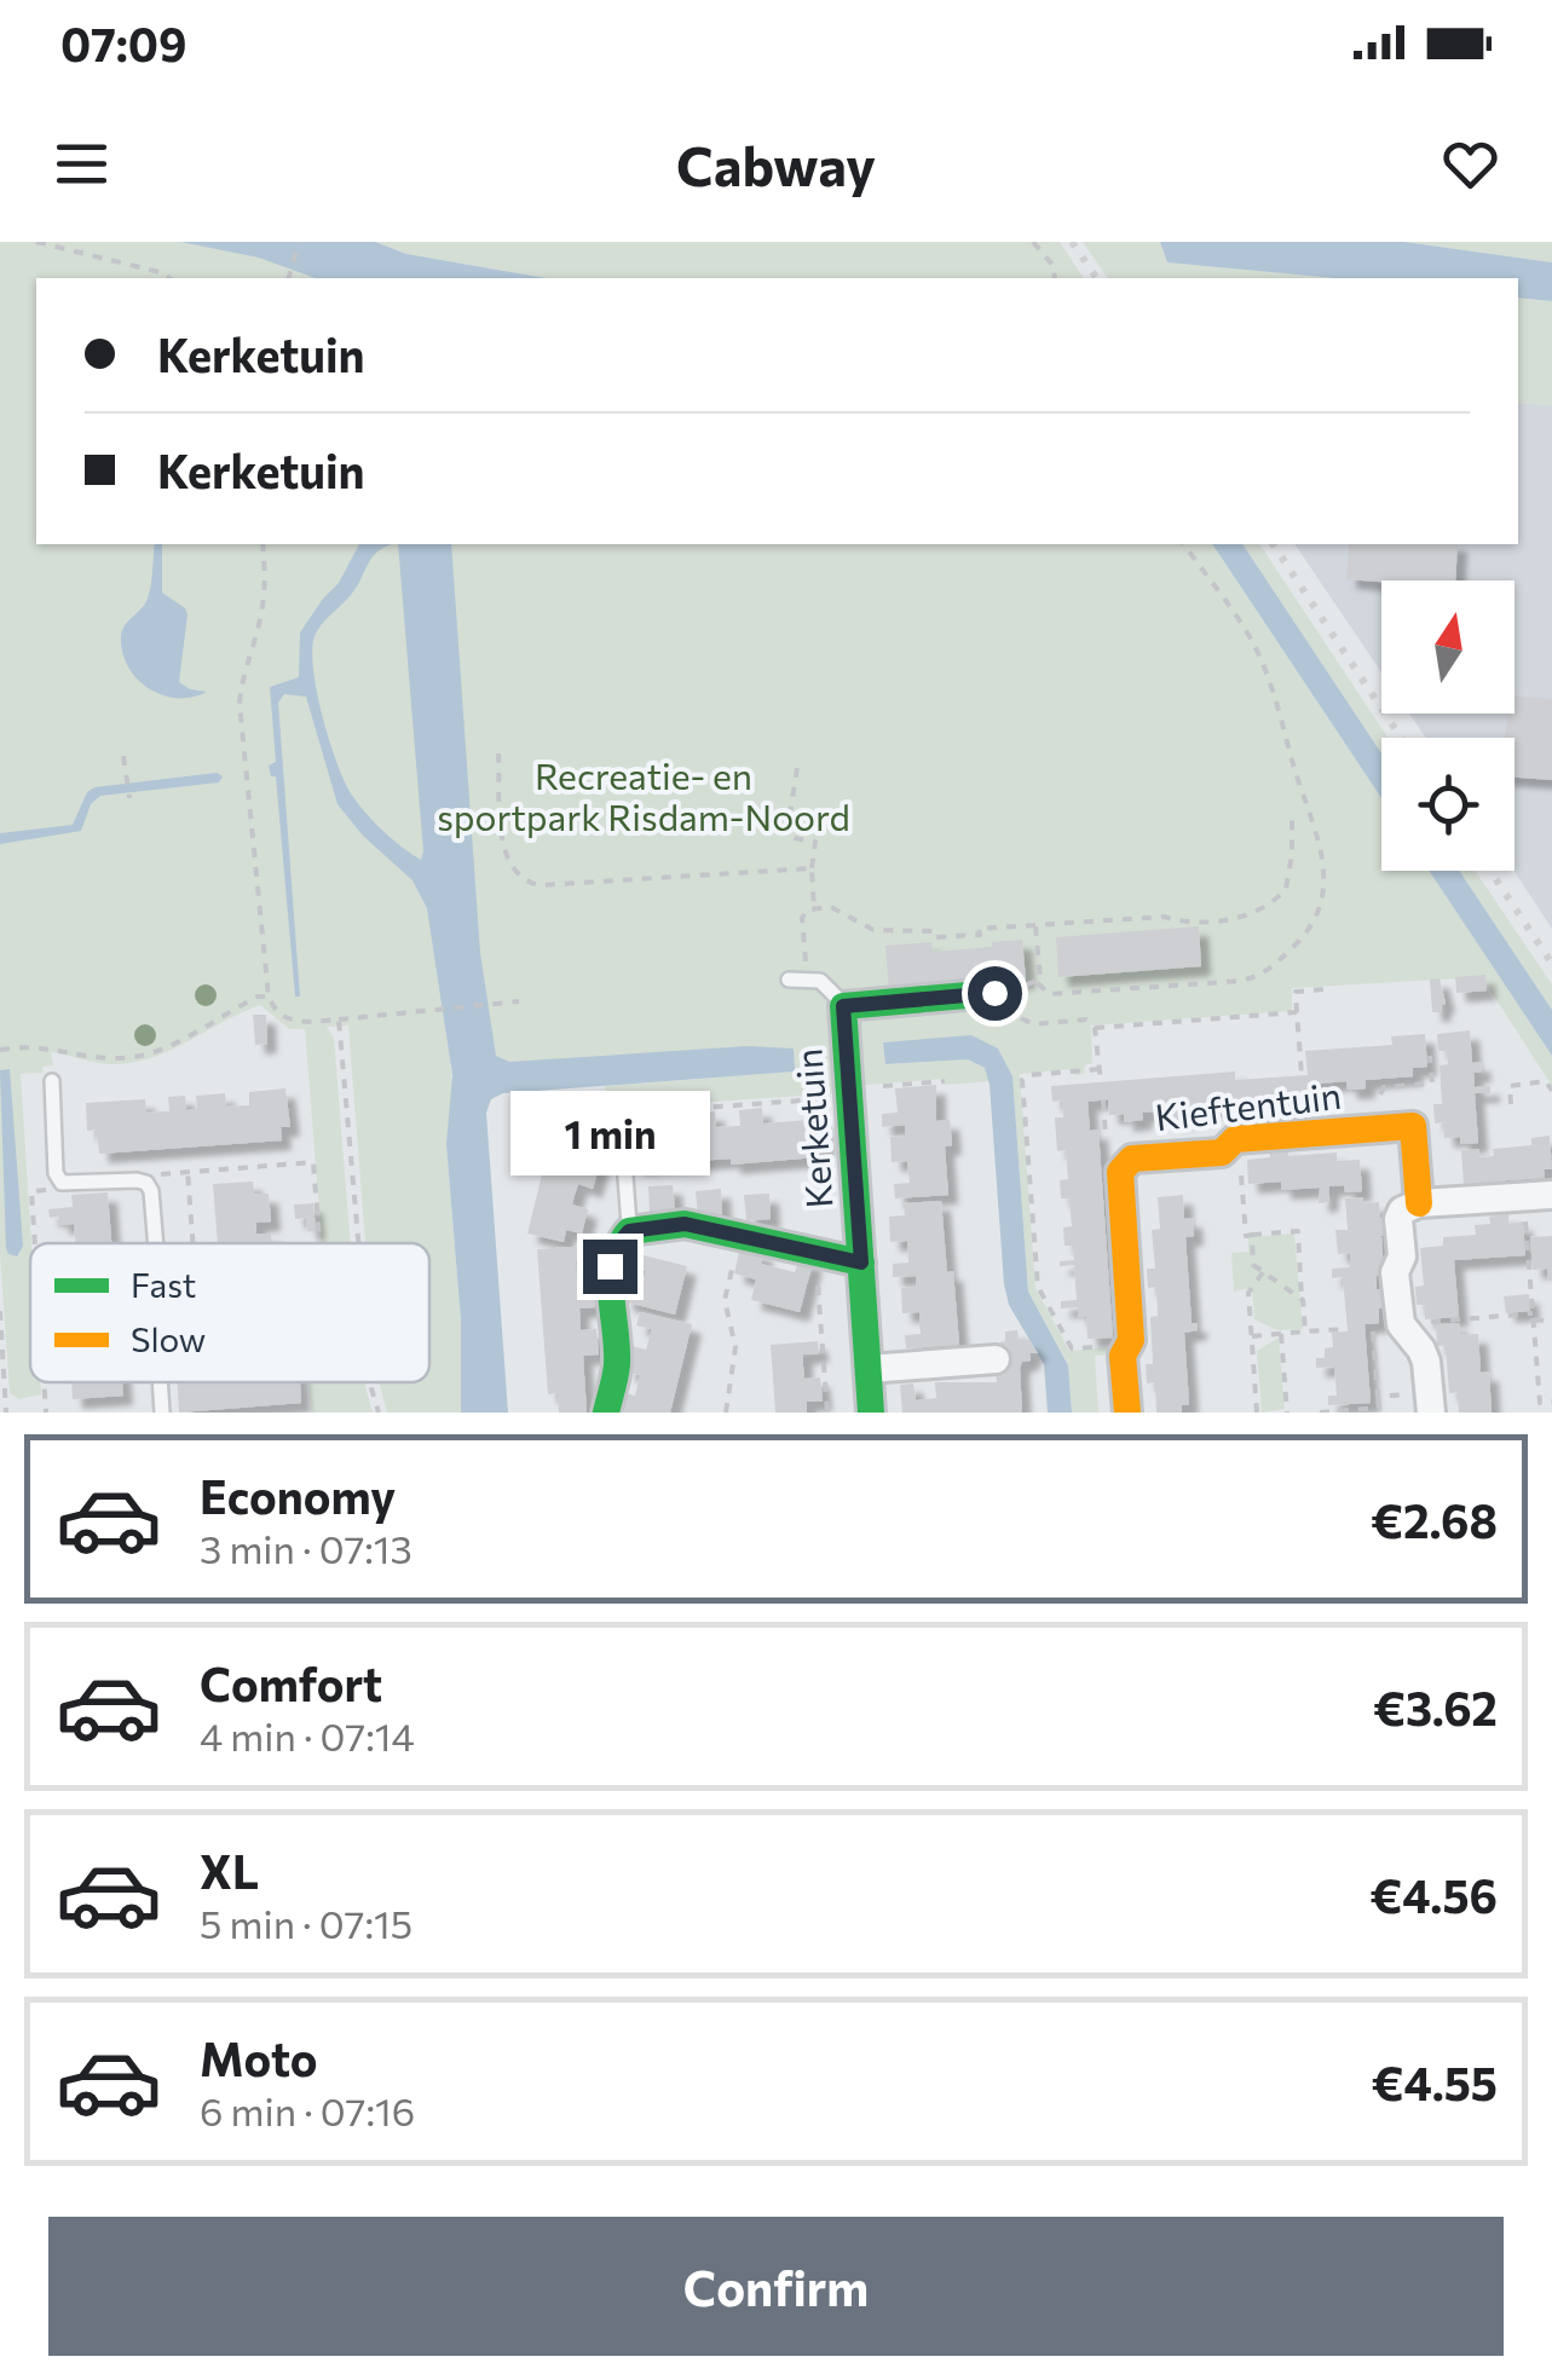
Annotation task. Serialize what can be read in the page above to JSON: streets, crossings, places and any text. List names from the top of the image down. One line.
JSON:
{"streets":{"street":["Kieftentuin","Kerketuin"]},"parks":["Recreatie- en sportpark Risdam-Noord"],"legend":["Fast","Slow"],"north":"top","page":{"status":"07:09","header":"Cabway","banner":["Kerketuin","Kerketuin"],"bubble":"1 min","list":[{"name":"Economy","note":"3 min · 07:13","value":"€2.68"},{"name":"Comfort","note":"4 min · 07:14","value":"€3.62"},{"name":"XL","note":"5 min · 07:15","value":"€4.56"},{"name":"Moto","note":"6 min · 07:16","value":"€4.55"}],"buttons":"Confirm"}}
